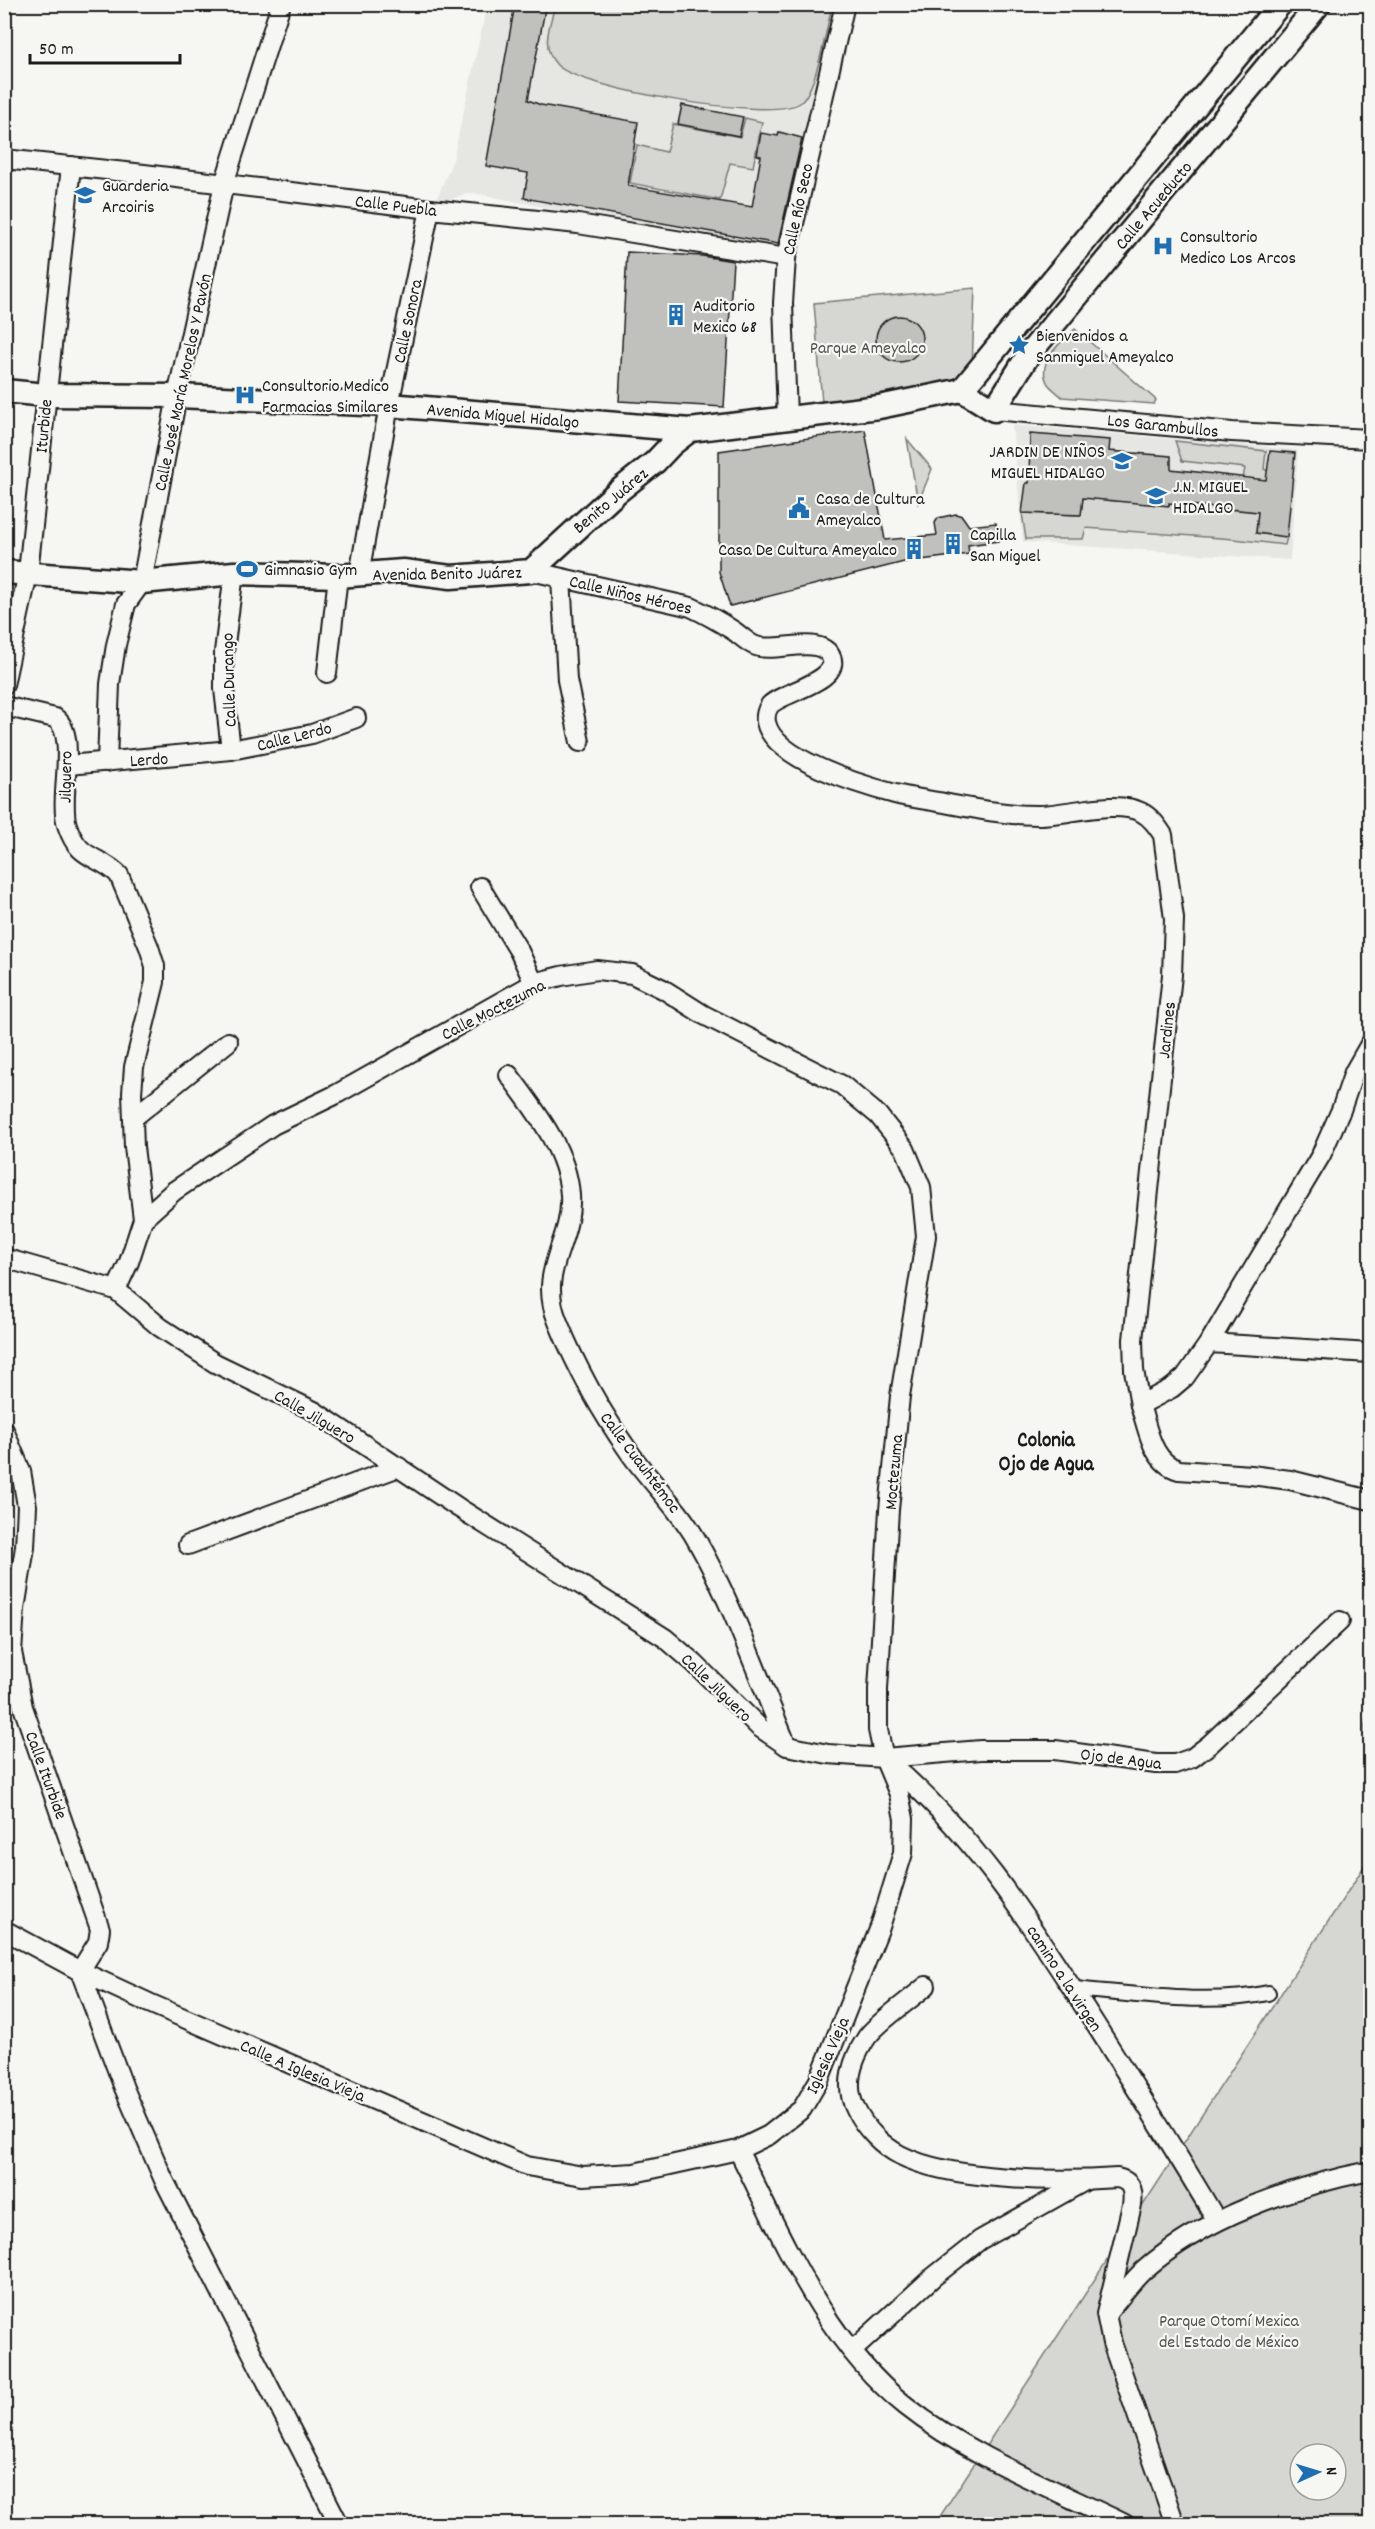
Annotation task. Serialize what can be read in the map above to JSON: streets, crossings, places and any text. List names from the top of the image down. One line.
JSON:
{"streets":{"street":["Calle Puebla","Calle Acueducto","Calle Río Seco","Calle Sonora","Calle José María Morelos Y Pavón","Avenida Miguel Hidalgo","Los Garambullos","Iturbide","Benito Juárez","Avenida Benito Juárez","Calle Niños Héroes","Calle Durango","Calle Lerdo","Lerdo","Jilguero","Calle Moctezuma","Jardines","Calle Jilguero","Calle Cuauhtémoc","Moctezuma","Ojo de Agua","Calle Iturbide","camino a la virgen","Iglesia Vieja","Calle A Iglesia Vieja"]},"crossings":[["Calle Puebla","Calle Río Seco"],["Calle Puebla","Calle Sonora"],["Calle Puebla","Calle José María Morelos Y Pavón"],["Calle Puebla","Iturbide"],["Calle Acueducto","Avenida Miguel Hidalgo"],["Calle Acueducto","Los Garambullos"],["Calle Río Seco","Avenida Miguel Hidalgo"],["Calle Sonora","Avenida Miguel Hidalgo"],["Calle Sonora","Avenida Benito Juárez"],["Calle José María Morelos Y Pavón","Avenida Miguel Hidalgo"],["Calle José María Morelos Y Pavón","Avenida Benito Juárez"],["Calle José María Morelos Y Pavón","Lerdo"],["Avenida Miguel Hidalgo","Los Garambullos"],["Avenida Miguel Hidalgo","Iturbide"],["Avenida Miguel Hidalgo","Benito Juárez"],["Iturbide","Avenida Benito Juárez"],["Benito Juárez","Avenida Benito Juárez"],["Benito Juárez","Calle Niños Héroes"],["Avenida Benito Juárez","Calle Niños Héroes"],["Avenida Benito Juárez","Calle Durango"],["Calle Niños Héroes","Jardines"],["Calle Durango","Calle Lerdo"],["Calle Durango","Lerdo"],["Calle Lerdo","Lerdo"],["Lerdo","Jilguero"],["Calle Moctezuma","Moctezuma"],["Calle Jilguero","Calle Cuauhtémoc"],["Calle Jilguero","Moctezuma"],["Calle Jilguero","Ojo de Agua"],["Calle Jilguero","camino a la virgen"],["Calle Jilguero","Iglesia Vieja"],["Moctezuma","Ojo de Agua"],["Moctezuma","camino a la virgen"],["Moctezuma","Iglesia Vieja"],["Ojo de Agua","camino a la virgen"],["Ojo de Agua","Iglesia Vieja"],["Calle Iturbide","Calle A Iglesia Vieja"],["camino a la virgen","Iglesia Vieja"],["Iglesia Vieja","Calle A Iglesia Vieja"]],"districts":["Colonia Ojo de Agua"],"parks":["Parque Ameyalco","Parque Otomí Mexica del Estado de México"],"places":{"school or university":["Guarderia Arcoiris","JARDIN DE NIÑOS MIGUEL HIDALGO","J.N. MIGUEL HIDALGO"],"hospital":["Consultorio Medico Los Arcos","Consultorio Medico Farmacias Similares"],"building":["Auditorio Mexico 68","Capilla San Miguel","Casa De Cultura Ameyalco"],"place":["Bienvenidos a Sanmiguel Ameyalco"],"public building":["Casa de Cultura Ameyalco"],"sports":["Gimnasio Gym"]},"scale_bar":"50 m","north":"right"}
